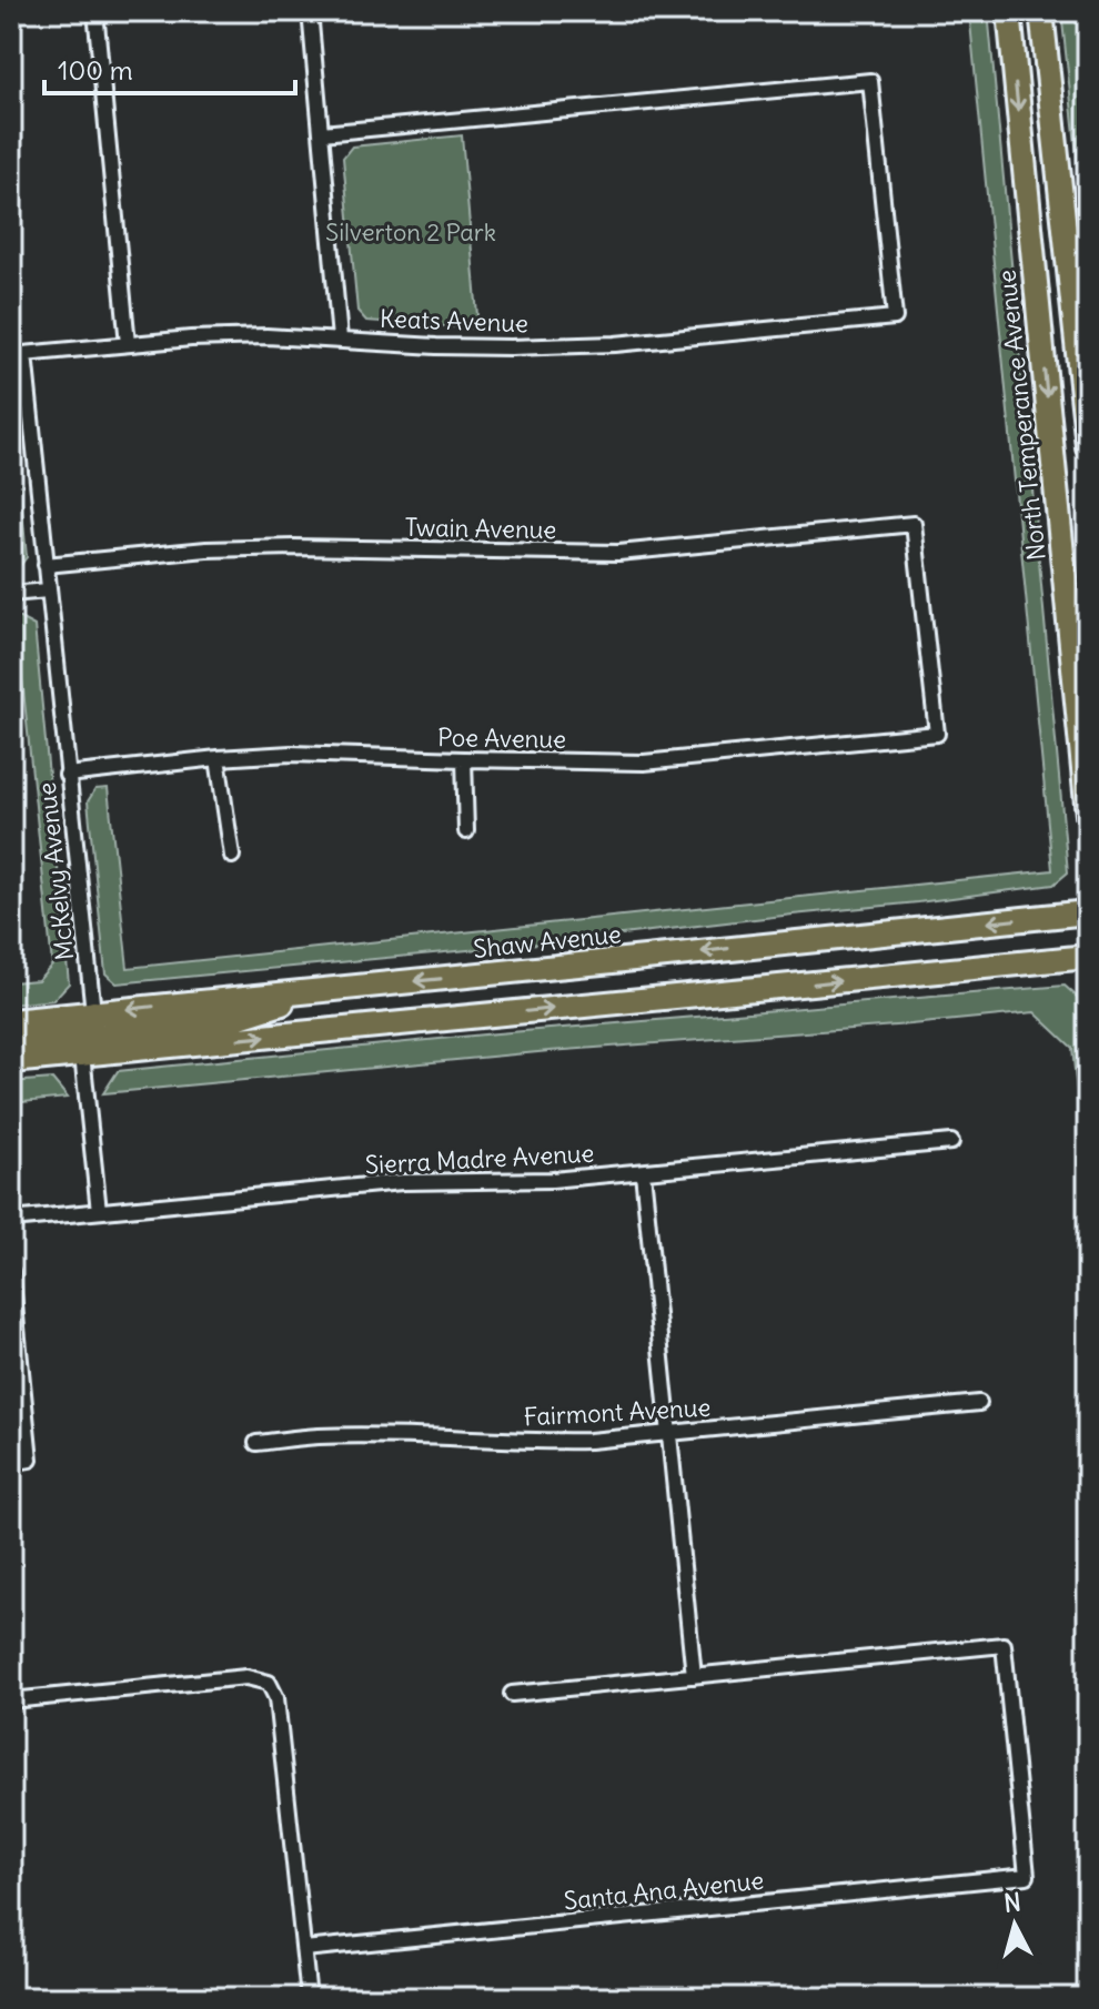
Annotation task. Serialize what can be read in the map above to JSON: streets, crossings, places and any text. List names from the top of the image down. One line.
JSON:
{"streets":{"main road":["North Temperance Avenue","Shaw Avenue"],"street":["Keats Avenue","Twain Avenue","Poe Avenue","McKelvy Avenue","Sierra Madre Avenue","Fairmont Avenue","Santa Ana Avenue"]},"crossings":[["Keats Avenue","McKelvy Avenue"],["Twain Avenue","Poe Avenue"],["Twain Avenue","McKelvy Avenue"],["Poe Avenue","McKelvy Avenue"],["McKelvy Avenue","Shaw Avenue"]],"parks":["Silverton 2 Park"],"scale_bar":"100 m","north":"top"}
